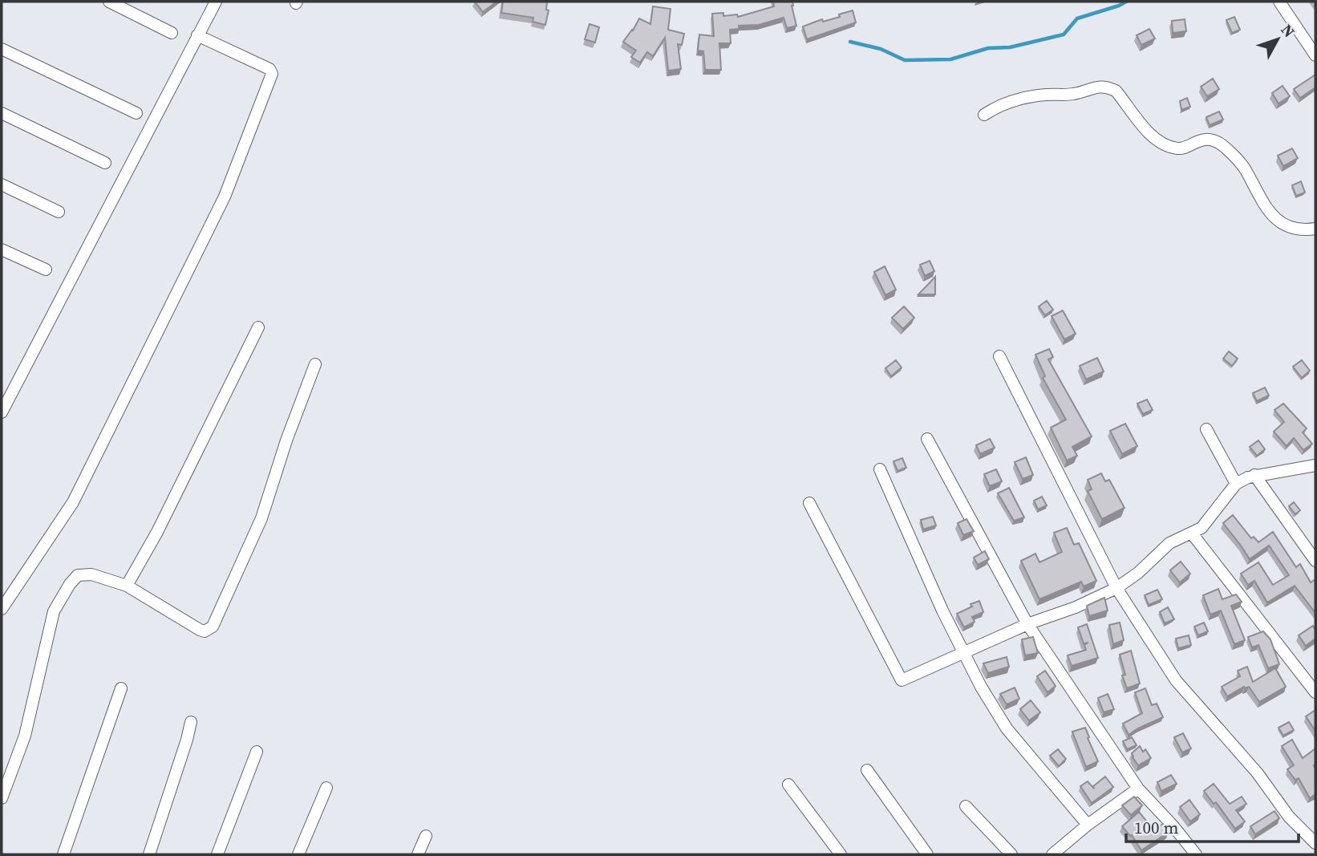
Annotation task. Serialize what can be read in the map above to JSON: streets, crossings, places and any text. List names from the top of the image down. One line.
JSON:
{"scale_bar":"100 m","north":"top right"}
